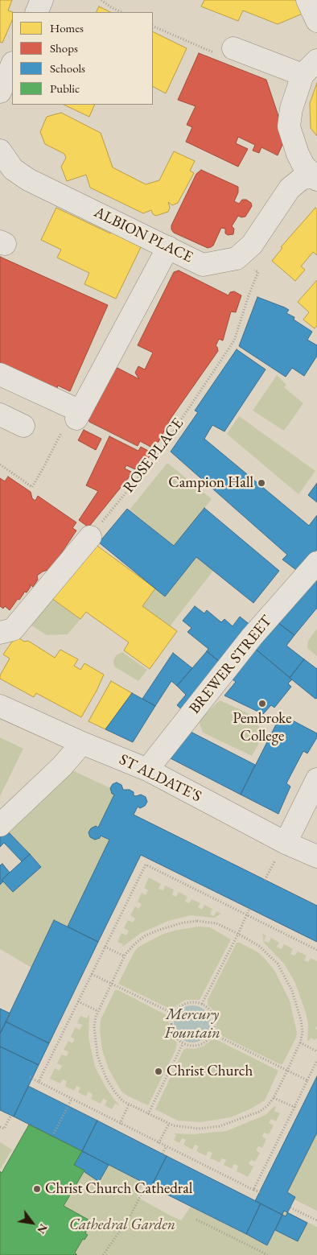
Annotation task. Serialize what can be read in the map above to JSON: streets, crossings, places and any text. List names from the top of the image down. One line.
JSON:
{"streets":{"street":["ALBION PLACE","BREWER STREET","ST ALDATE'S"],"path":["ROSE PLACE"]},"crossings":[["ALBION PLACE","ROSE PLACE"],["BREWER STREET","ST ALDATE'S"]],"water":["Mercury Fountain"],"parks":["Cathedral Garden"],"places":["Campion Hall","Pembroke College","Christ Church","Christ Church Cathedral"],"legend":["Homes","Shops","Schools","Public"],"north":"bottom right"}
